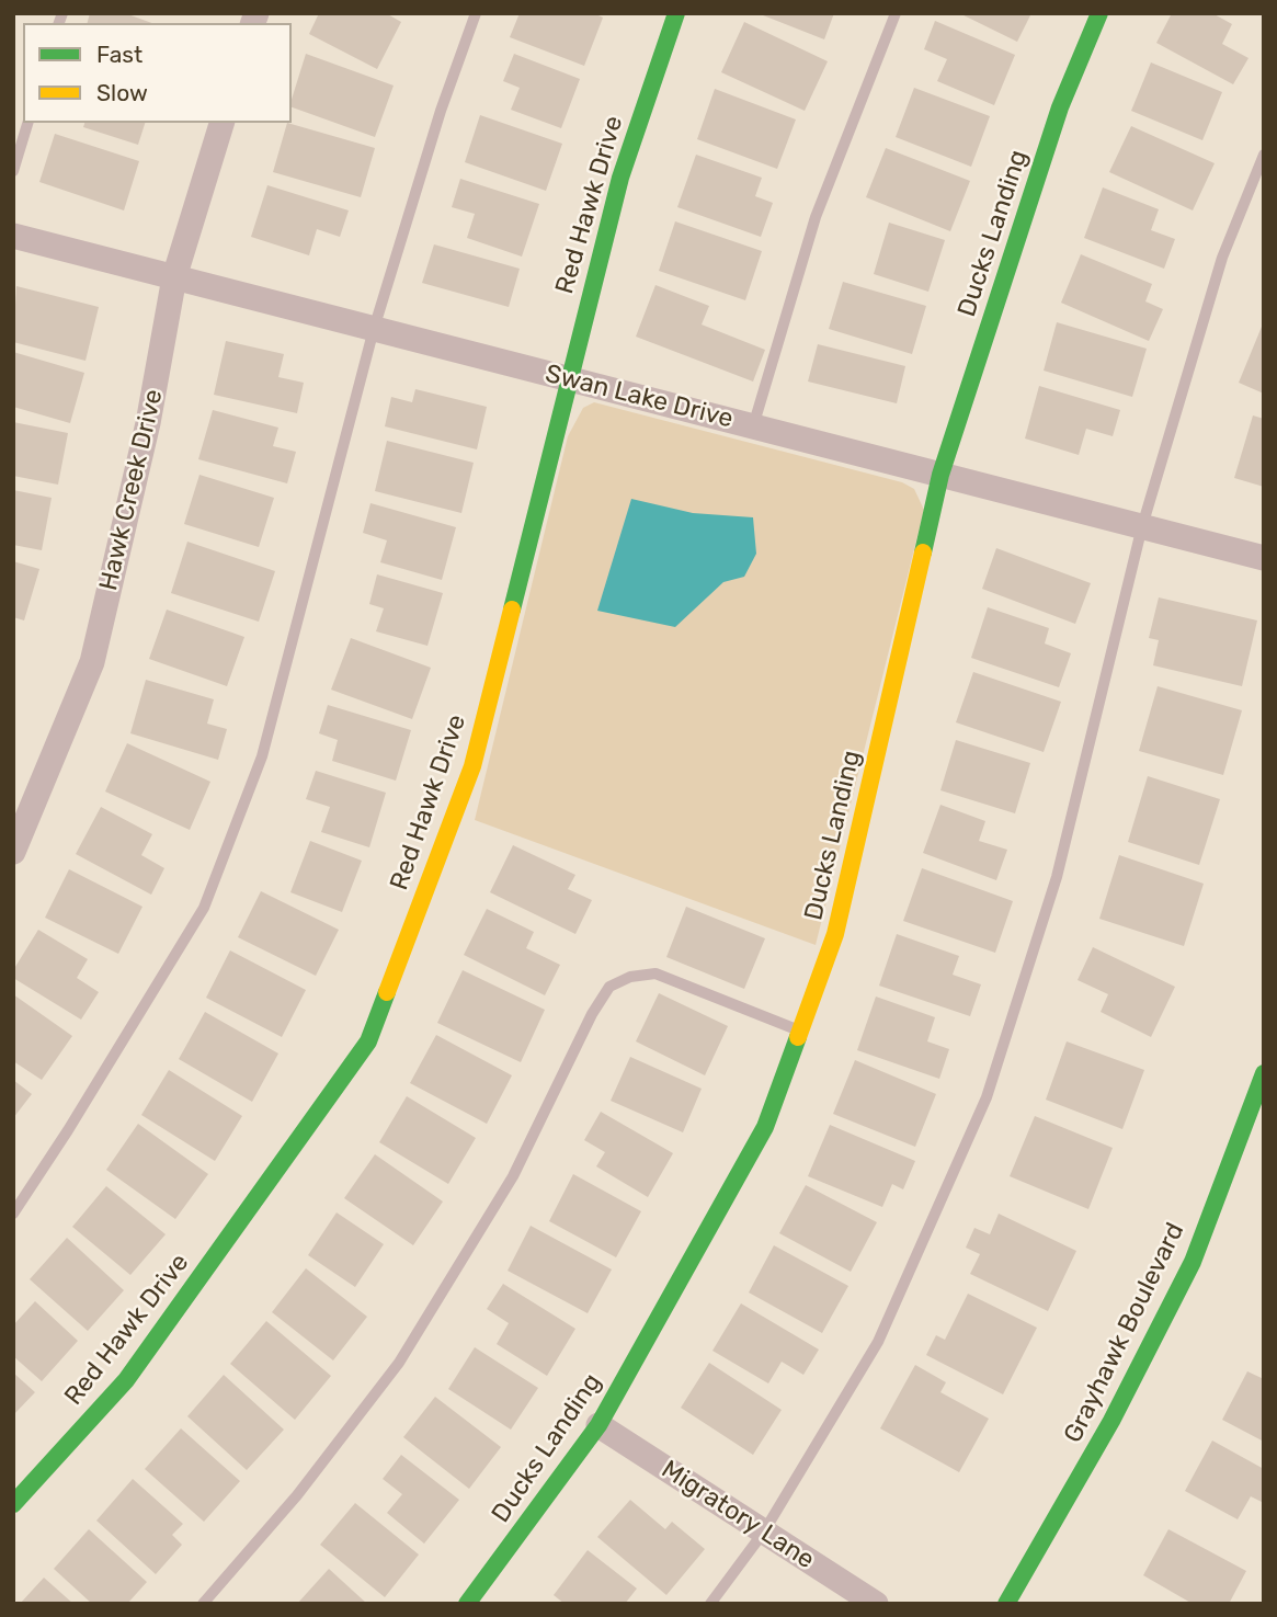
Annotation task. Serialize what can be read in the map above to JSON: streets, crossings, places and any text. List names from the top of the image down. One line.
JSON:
{"streets":{"street":["Red Hawk Drive","Ducks Landing","Swan Lake Drive","Hawk Creek Drive","Grayhawk Boulevard","Migratory Lane"]},"crossings":[["Red Hawk Drive","Swan Lake Drive"],["Ducks Landing","Swan Lake Drive"],["Ducks Landing","Migratory Lane"],["Swan Lake Drive","Hawk Creek Drive"]],"legend":["Fast","Slow"]}
